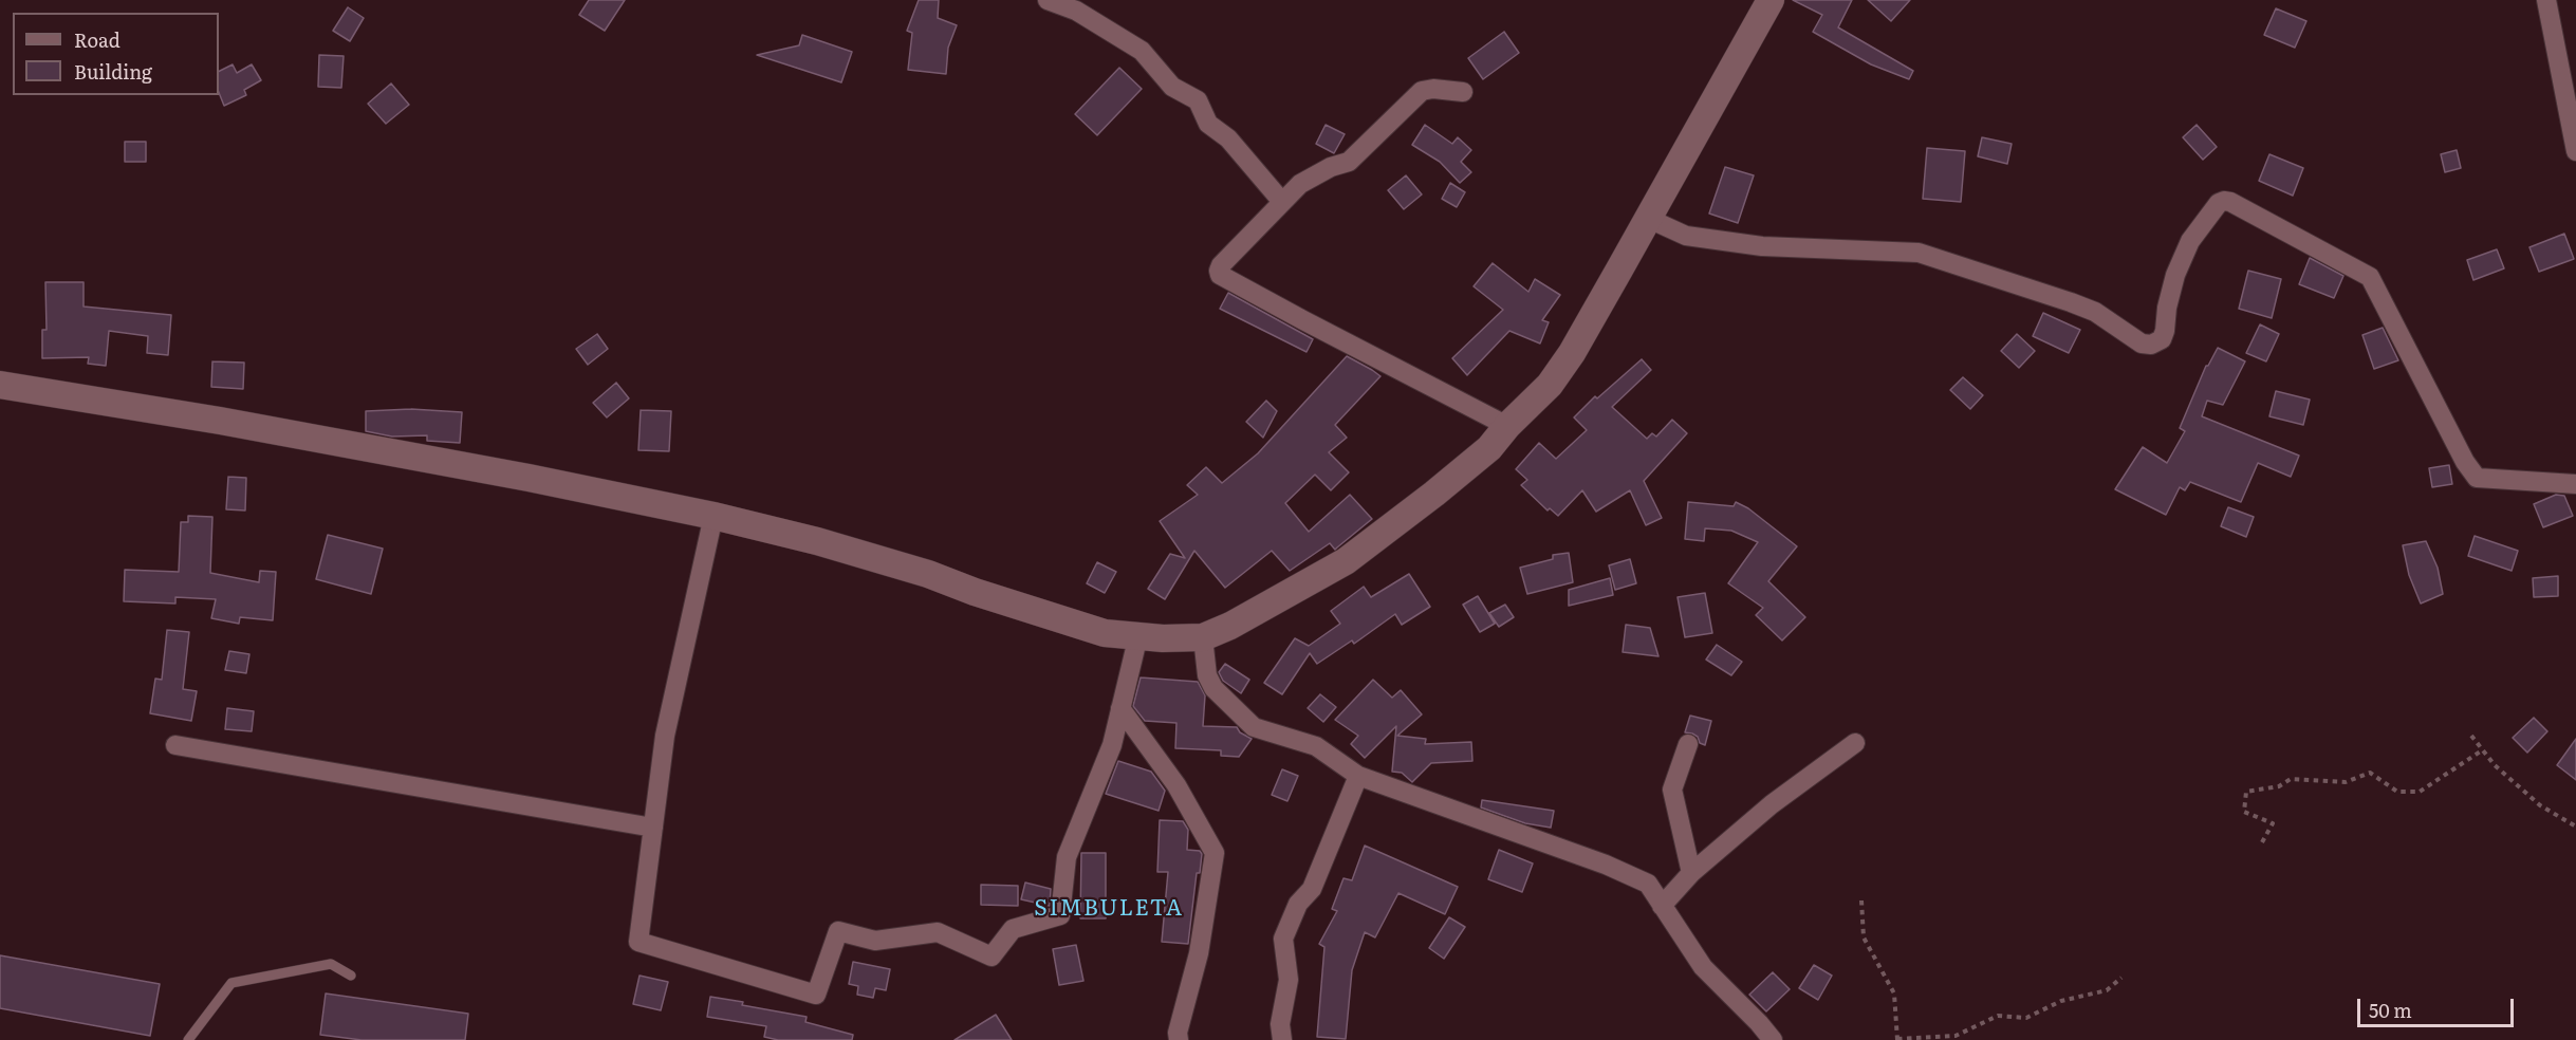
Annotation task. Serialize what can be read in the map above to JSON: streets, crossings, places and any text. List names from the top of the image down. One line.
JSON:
{"districts":["SIMBULETA"],"legend":["Road","Building"],"scale_bar":"50 m"}
